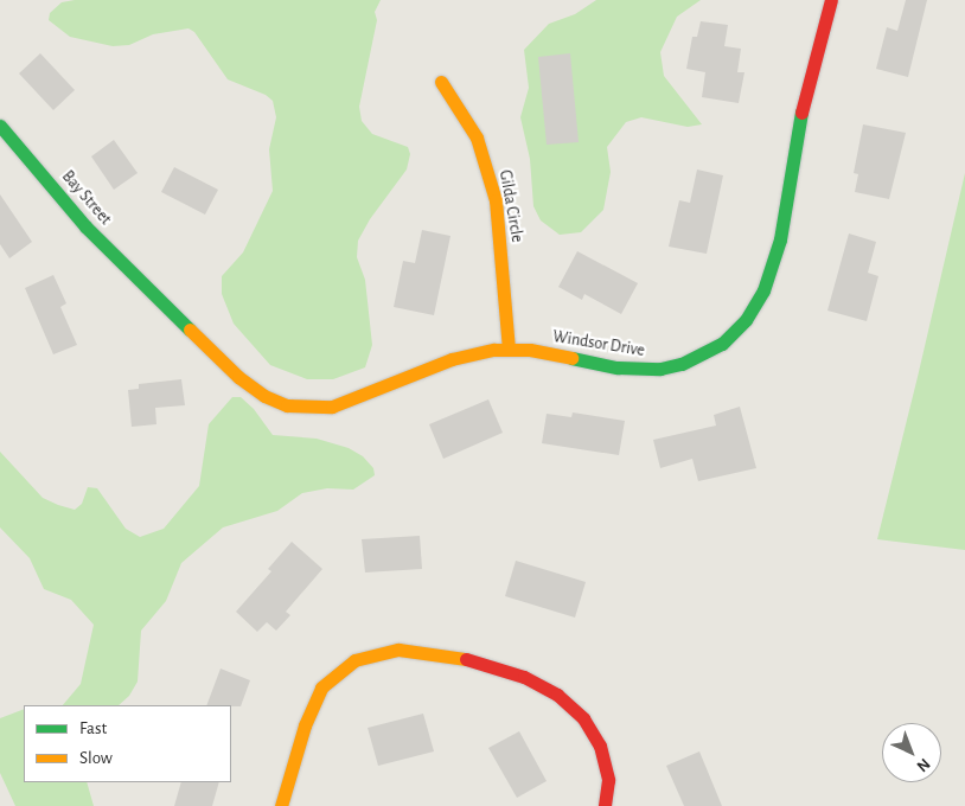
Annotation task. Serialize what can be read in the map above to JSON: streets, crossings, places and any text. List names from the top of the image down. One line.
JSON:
{"streets":{"street":["Bay Street","Gilda Circle","Windsor Drive"]},"crossings":[["Bay Street","Windsor Drive"],["Gilda Circle","Windsor Drive"]],"legend":["Fast","Slow"],"north":"bottom right"}
